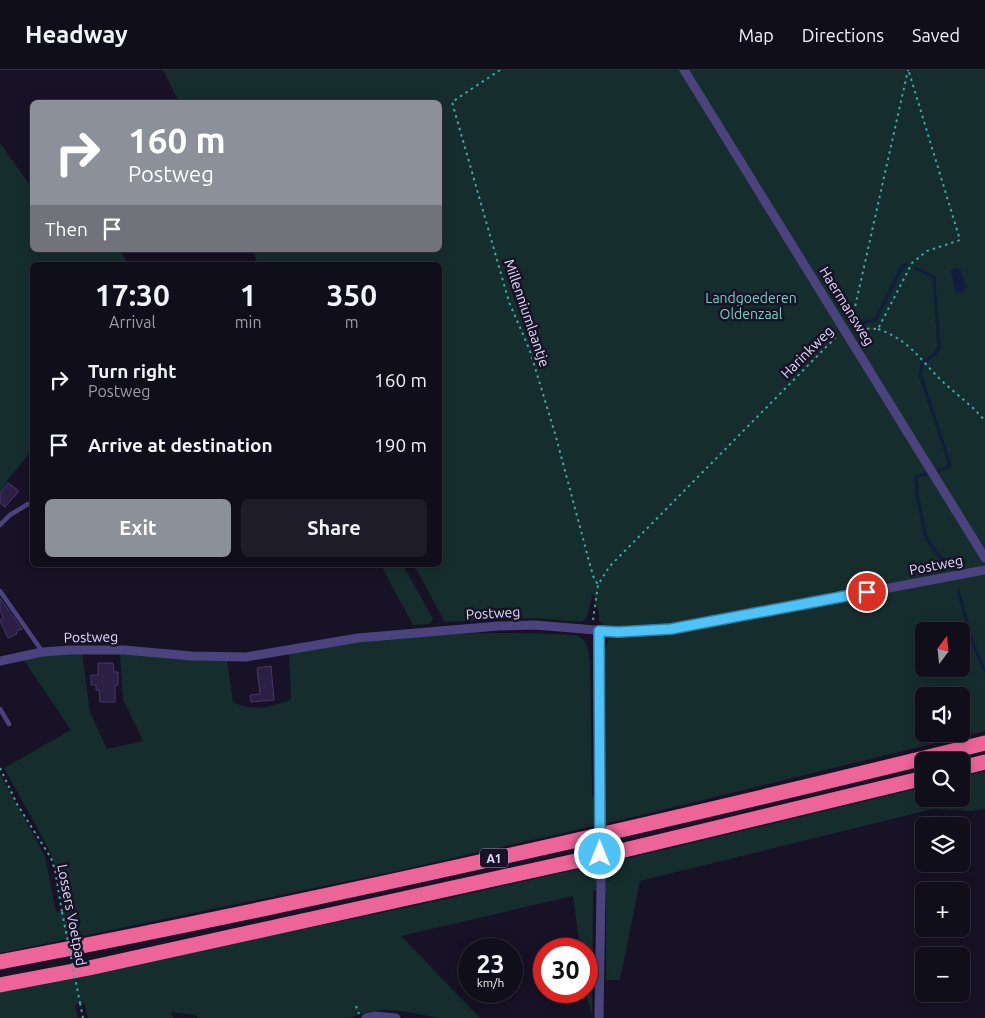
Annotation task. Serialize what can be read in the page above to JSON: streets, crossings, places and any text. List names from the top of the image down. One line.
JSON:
{"streets":{"highway":["A1"],"street":["Haermansweg","Postweg"],"path":["Millenniumlaantje","Harinkweg","Lossers Voetpad"]},"crossings":[["Haermansweg","Harinkweg"],["Millenniumlaantje","Harinkweg"]],"parks":["Landgoederen Oldenzaal"],"north":"top","page":{"header":"Headway","nav":["Map","Directions","Saved"],"turn":["160 m","Postweg"],"then":"Then","eta":["17:30","Arrival","1","min","350","m"],"list":[{"name":"Turn right","note":"Postweg","value":"160 m"},{"name":"Arrive at destination","value":"190 m"}],"buttons":["Exit","Share"],"map_buttons":["+","−"],"speed":"23 km/h","limit":"30"}}
